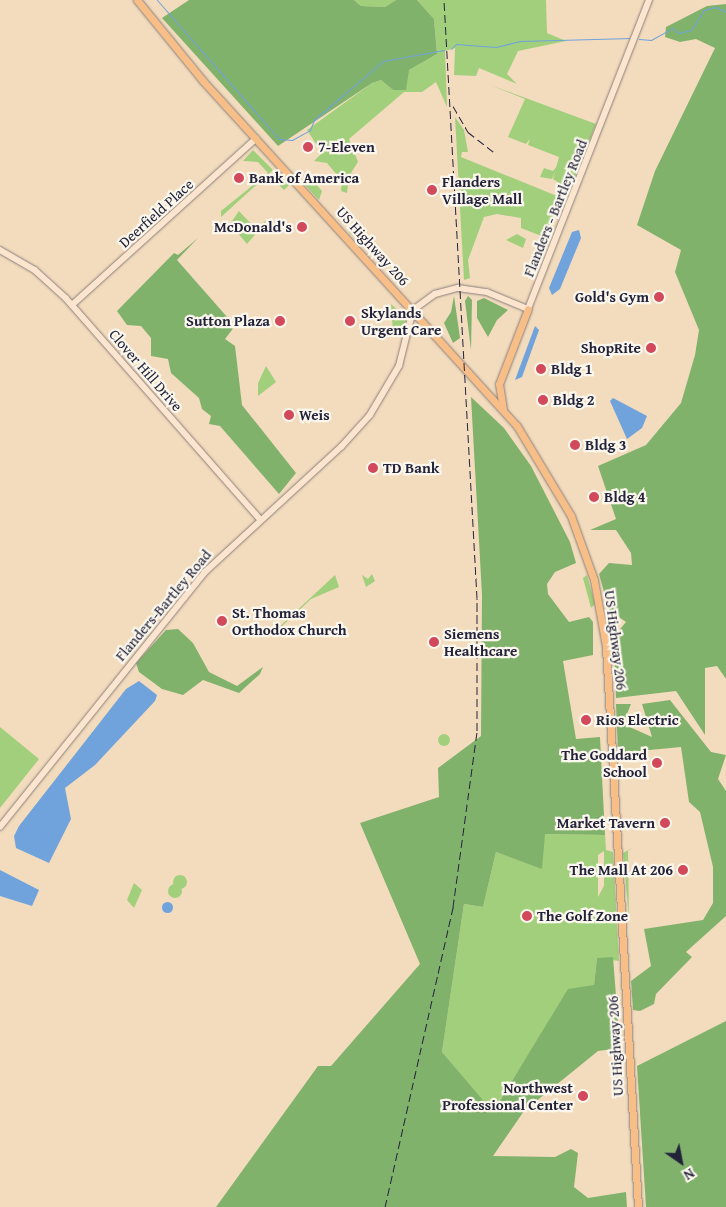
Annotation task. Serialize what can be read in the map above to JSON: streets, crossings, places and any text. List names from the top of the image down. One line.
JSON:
{"streets":{"highway":["US Highway 206"],"street":["Flanders - Bartley Road","Deerfield Place","Clover Hill Drive","Flanders-Bartley Road"]},"crossings":[["Deerfield Place","US Highway 206"],["Deerfield Place","Clover Hill Drive"],["US Highway 206","Flanders-Bartley Road"],["Clover Hill Drive","Flanders-Bartley Road"]],"places":["7-Eleven","Bank of America","Flanders Village Mall","McDonald's","Gold's Gym","Sutton Plaza","Skylands Urgent Care","ShopRite","Bldg 1","Bldg 2","Weis","Bldg 3","TD Bank","Bldg 4","St. Thomas Orthodox Church","Siemens Healthcare","Rios Electric","The Goddard School","Market Tavern","The Mall At 206","The Golf Zone","Northwest Professional Center"],"north":"bottom right"}
